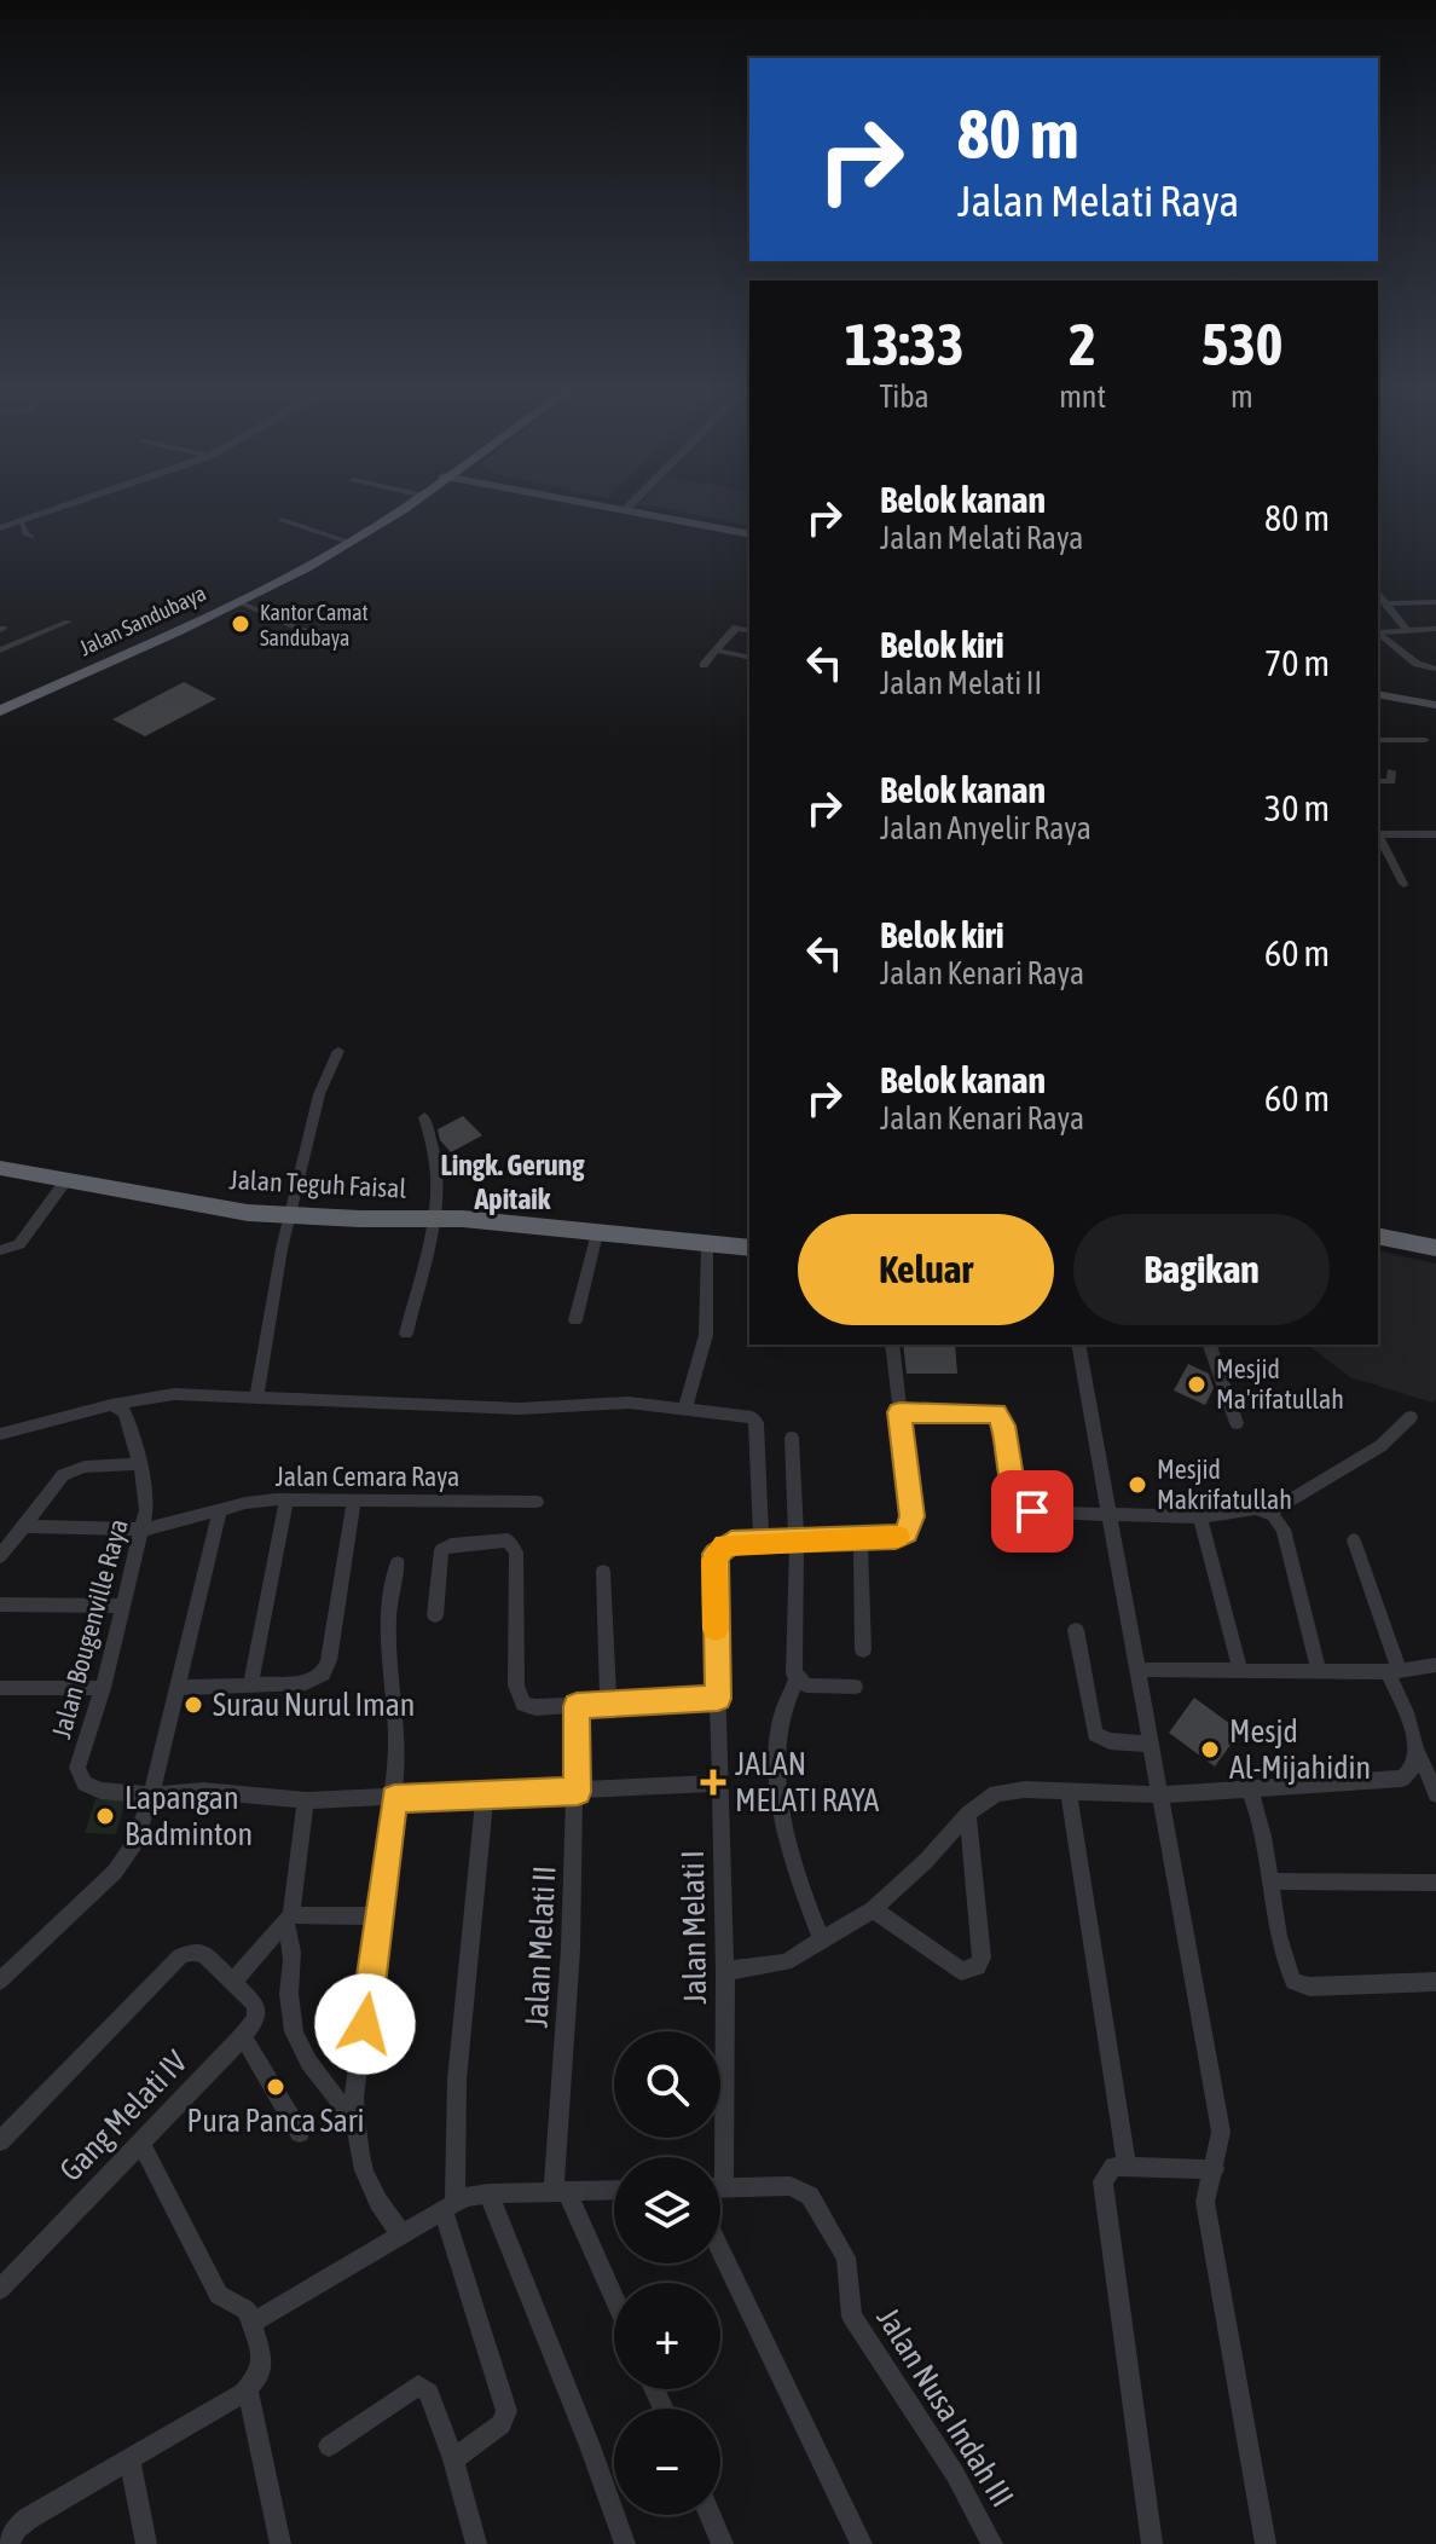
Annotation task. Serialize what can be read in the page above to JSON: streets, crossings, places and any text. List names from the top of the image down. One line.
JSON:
{"streets":{"highway":["Jalan Sandubaya","Jalan Teguh Faisal"],"street":["Jalan Cemara Raya","Jalan Bougenville Raya","Jalan Melati I","Jalan Melati II","Gang Melati IV","Jalan Nusa Indah III"]},"crossings":[["Jalan Cemara Raya","Jalan Bougenville Raya"]],"districts":["Lingk. Gerung Apitaik"],"places":{"other":["Kantor Camat Sandubaya","Mesjid Ma'rifatullah","Mesjid Makrifatullah","Surau Nurul Iman","Mesjd Al-Mijahidin","Lapangan Badminton","Pura Panca Sari"],"health":["JALAN MELATI RAYA"]},"page":{"turn":["80 m","Jalan Melati Raya"],"eta":["13:33","Tiba","2","mnt","530","m"],"list":[{"name":"Belok kanan","note":"Jalan Melati Raya","value":"80 m"},{"name":"Belok kiri","note":"Jalan Melati II","value":"70 m"},{"name":"Belok kanan","note":"Jalan Anyelir Raya","value":"30 m"},{"name":"Belok kiri","note":"Jalan Kenari Raya","value":"60 m"},{"name":"Belok kanan","note":"Jalan Kenari Raya","value":"60 m"}],"buttons":["Keluar","Bagikan"],"map_buttons":["+","−"]}}
